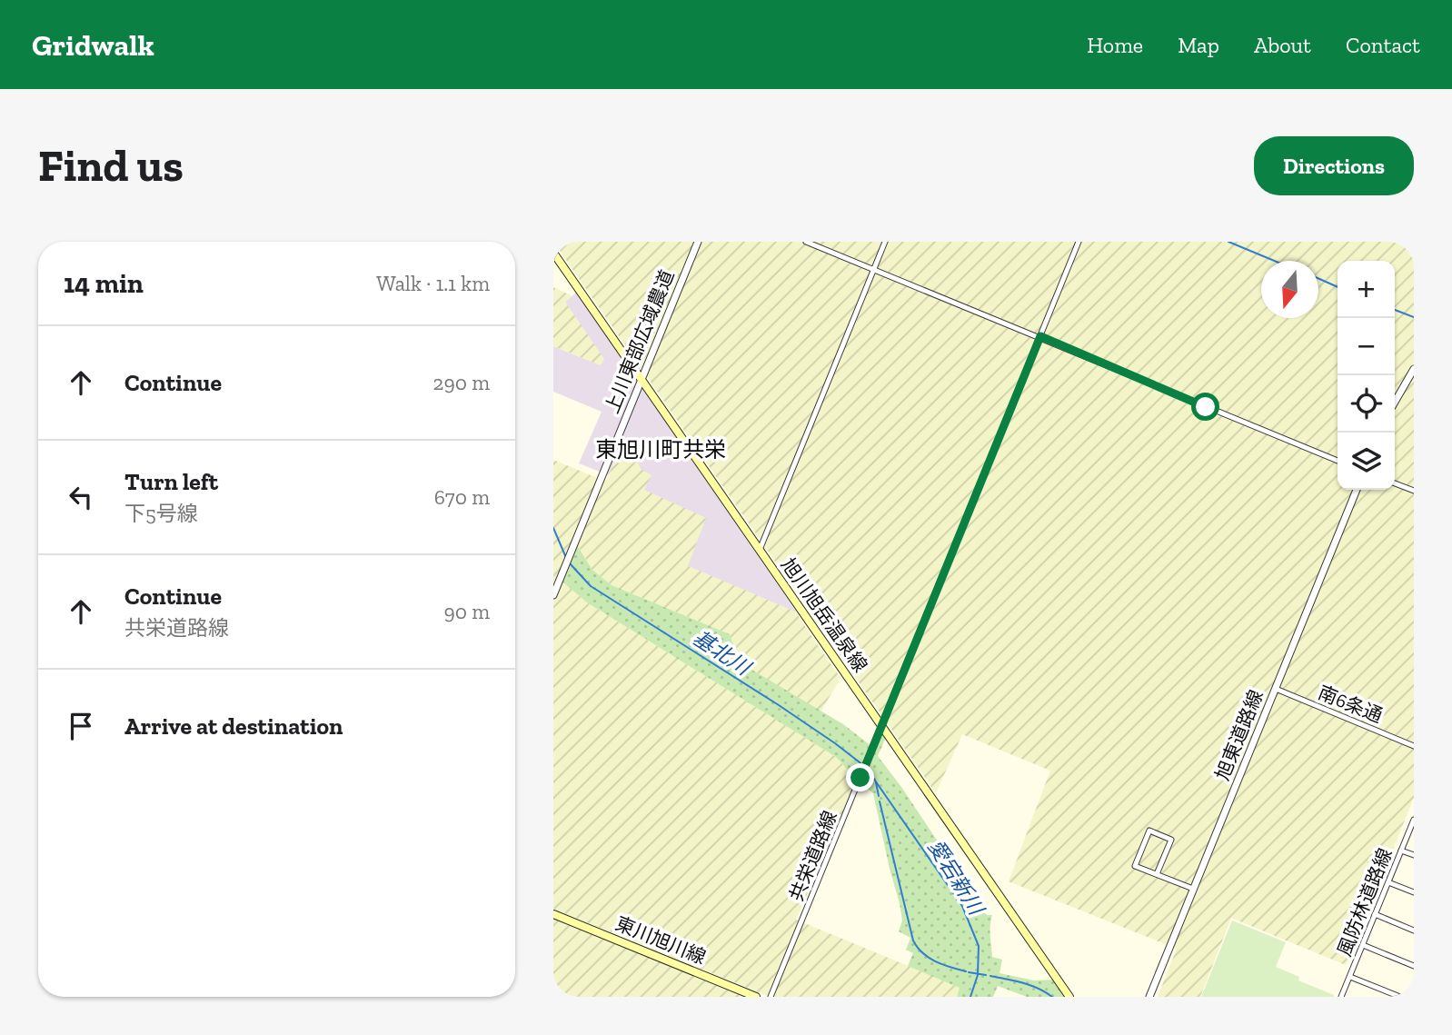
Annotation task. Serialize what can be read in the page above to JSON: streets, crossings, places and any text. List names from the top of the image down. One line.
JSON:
{"streets":{"main road":["旭川旭岳温泉線","東川旭川線"],"street":["上川東部広域農道","南6条通","旭東道路線","共栄道路線","風防林道路線"]},"crossings":[["上川東部広域農道","旭川旭岳温泉線"],["旭川旭岳温泉線","共栄道路線"],["南6条通","旭東道路線"]],"districts":["東旭川町共栄"],"water":["基北川","愛宕新川"],"north":"bottom","page":{"header":"Gridwalk","nav":["Home","Map","About","Contact"],"buttons":"Directions","title":"Find us","heading":["14 min","Walk · 1.1 km"],"map_buttons":["+","−"],"list":[["Continue","290 m"],["Turn left","下5号線","670 m"],["Continue","共栄道路線","90 m"],"Arrive at destination"]}}
